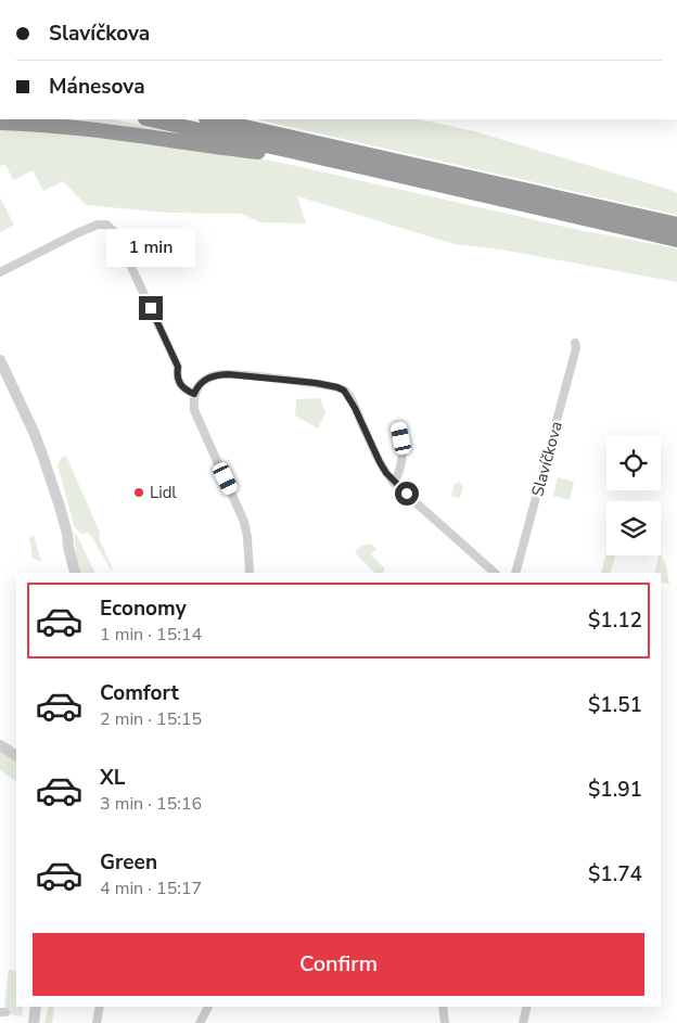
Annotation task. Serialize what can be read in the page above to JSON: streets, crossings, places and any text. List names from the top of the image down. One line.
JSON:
{"streets":{"street":["Slavíčkova"]},"places":["Lidl"],"page":{"banner":["Slavíčkova","Mánesova"],"bubble":"1 min","list":[{"name":"Economy","note":"1 min · 15:14","value":"$1.12"},{"name":"Comfort","note":"2 min · 15:15","value":"$1.51"},{"name":"XL","note":"3 min · 15:16","value":"$1.91"},{"name":"Green","note":"4 min · 15:17","value":"$1.74"}],"buttons":"Confirm"}}
